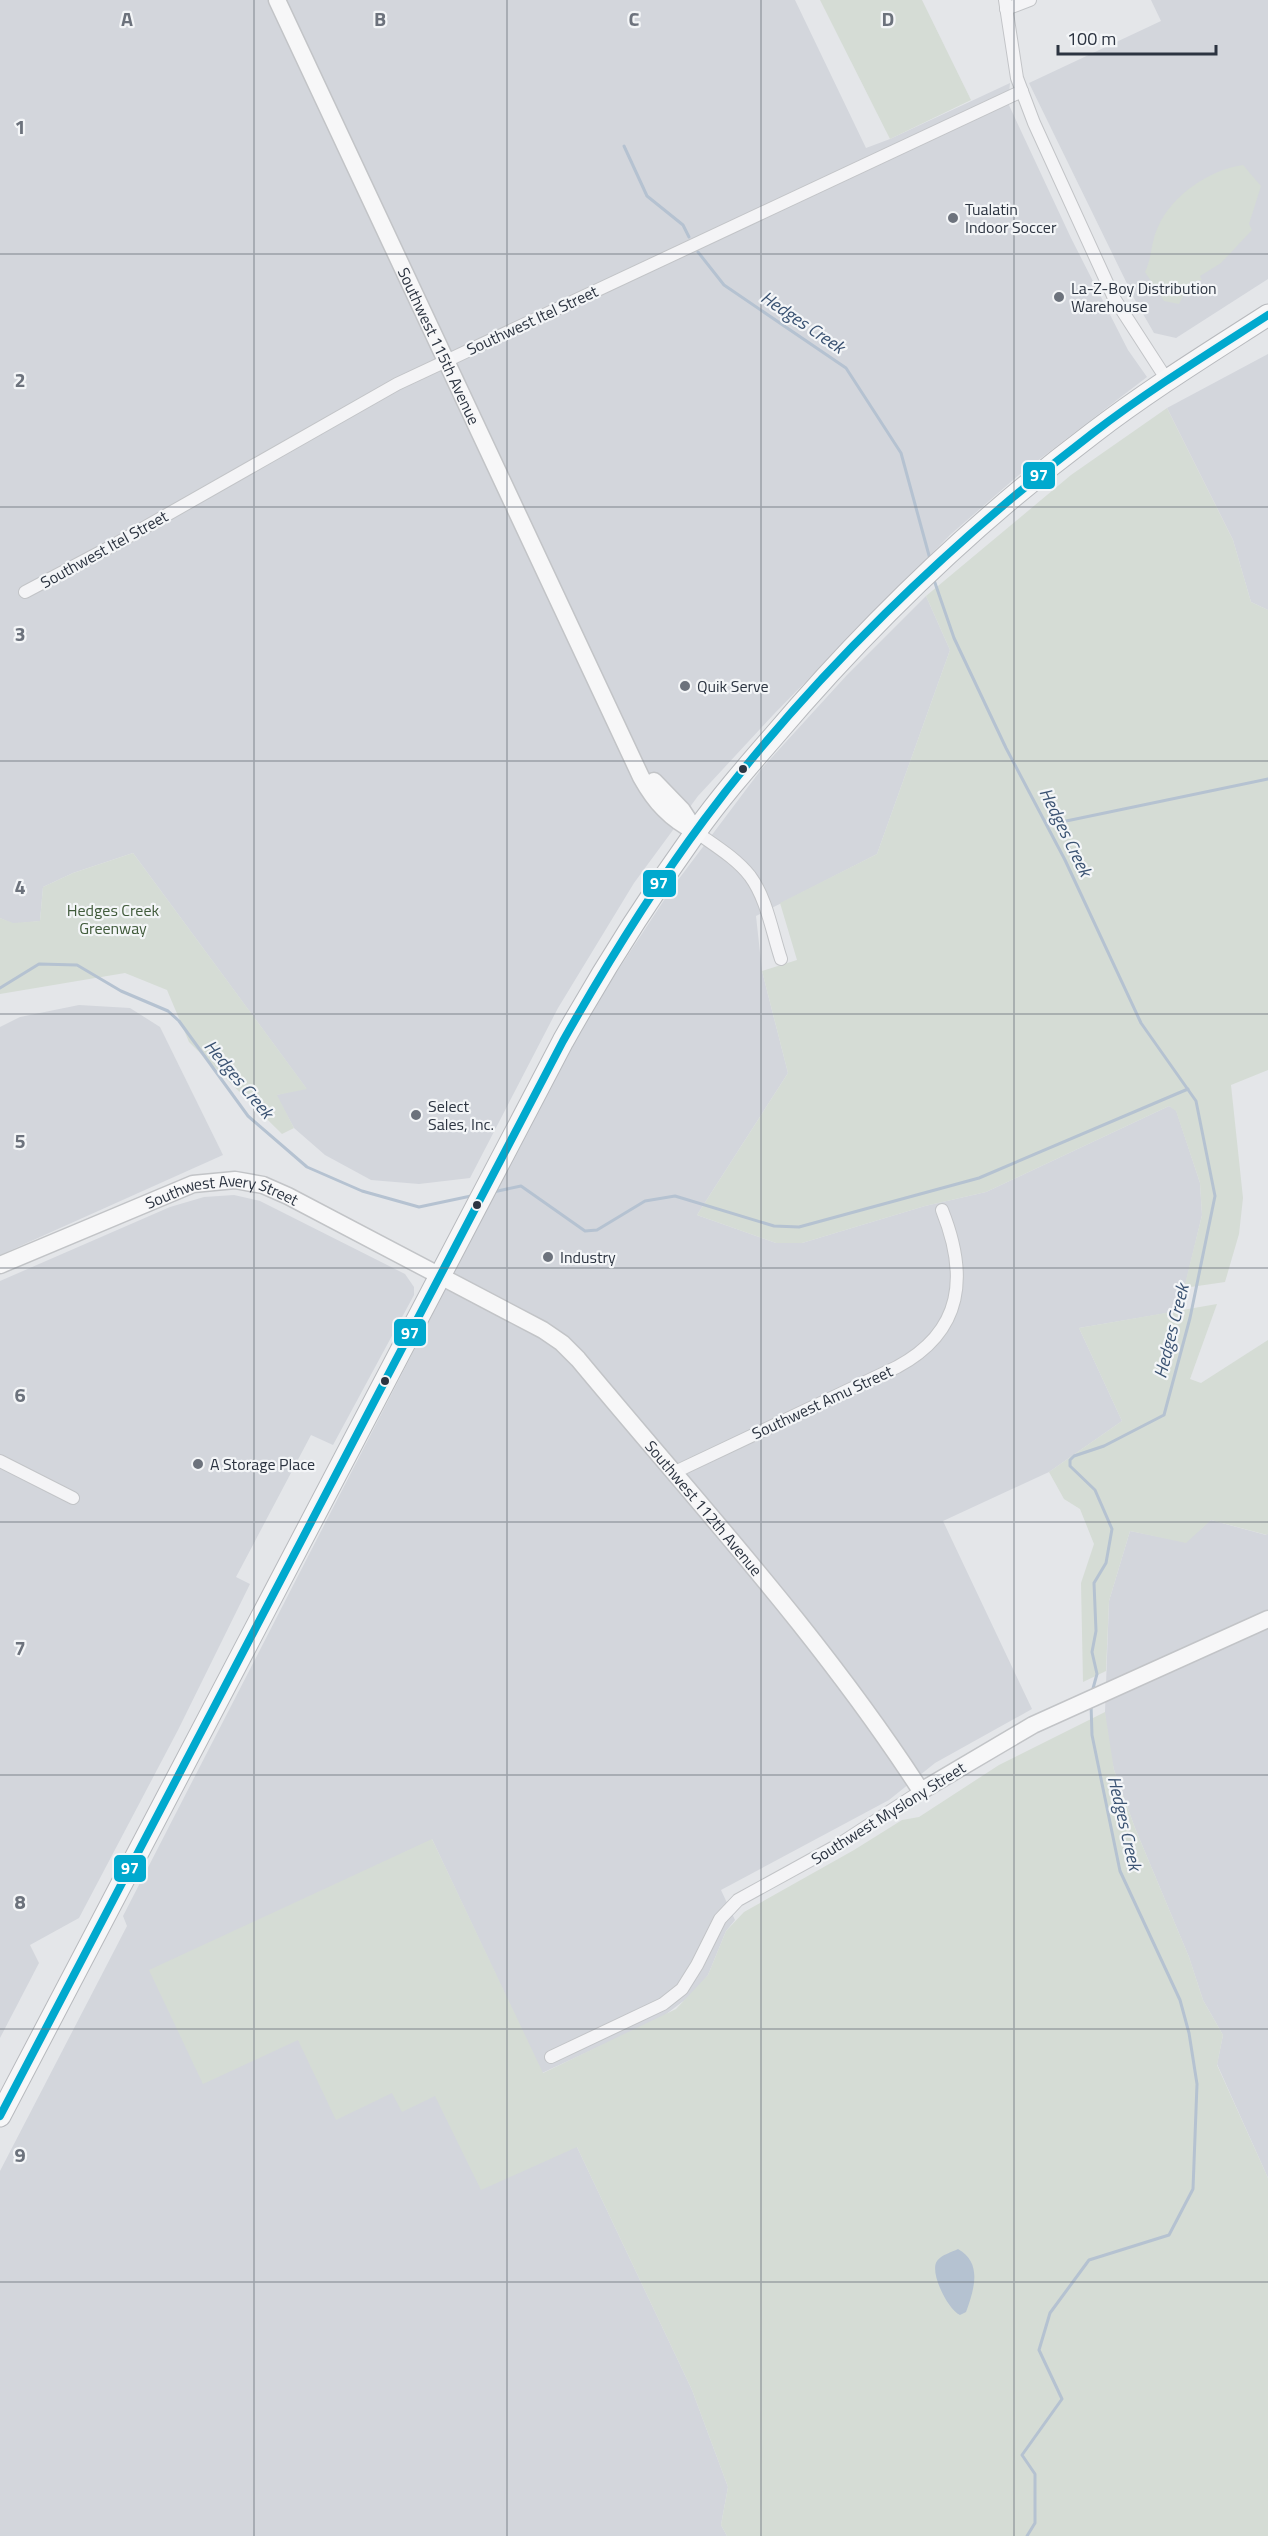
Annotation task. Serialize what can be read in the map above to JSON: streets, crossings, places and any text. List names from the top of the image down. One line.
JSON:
{"streets":{"street":["Southwest Itel Street","Southwest 115th Avenue","Southwest Avery Street","Southwest Amu Street","Southwest 112th Avenue","Southwest Myslony Street"]},"crossings":[["Southwest Itel Street","Southwest 115th Avenue"],["Southwest Avery Street","Southwest 112th Avenue"],["Southwest Amu Street","Southwest 112th Avenue"],["Southwest 112th Avenue","Southwest Myslony Street"]],"water":["Hedges Creek"],"parks":["Hedges Creek Greenway"],"places":["Tualatin Indoor Soccer","La-Z-Boy Distribution Warehouse","Quik Serve","Select Sales, Inc.","Industry","A Storage Place"],"lines":["transit line 97"],"scale_bar":"100 m","grid":{"columns":["A","B","C","D"],"rows":["1","2","3","4","5","6","7","8","9"]}}
